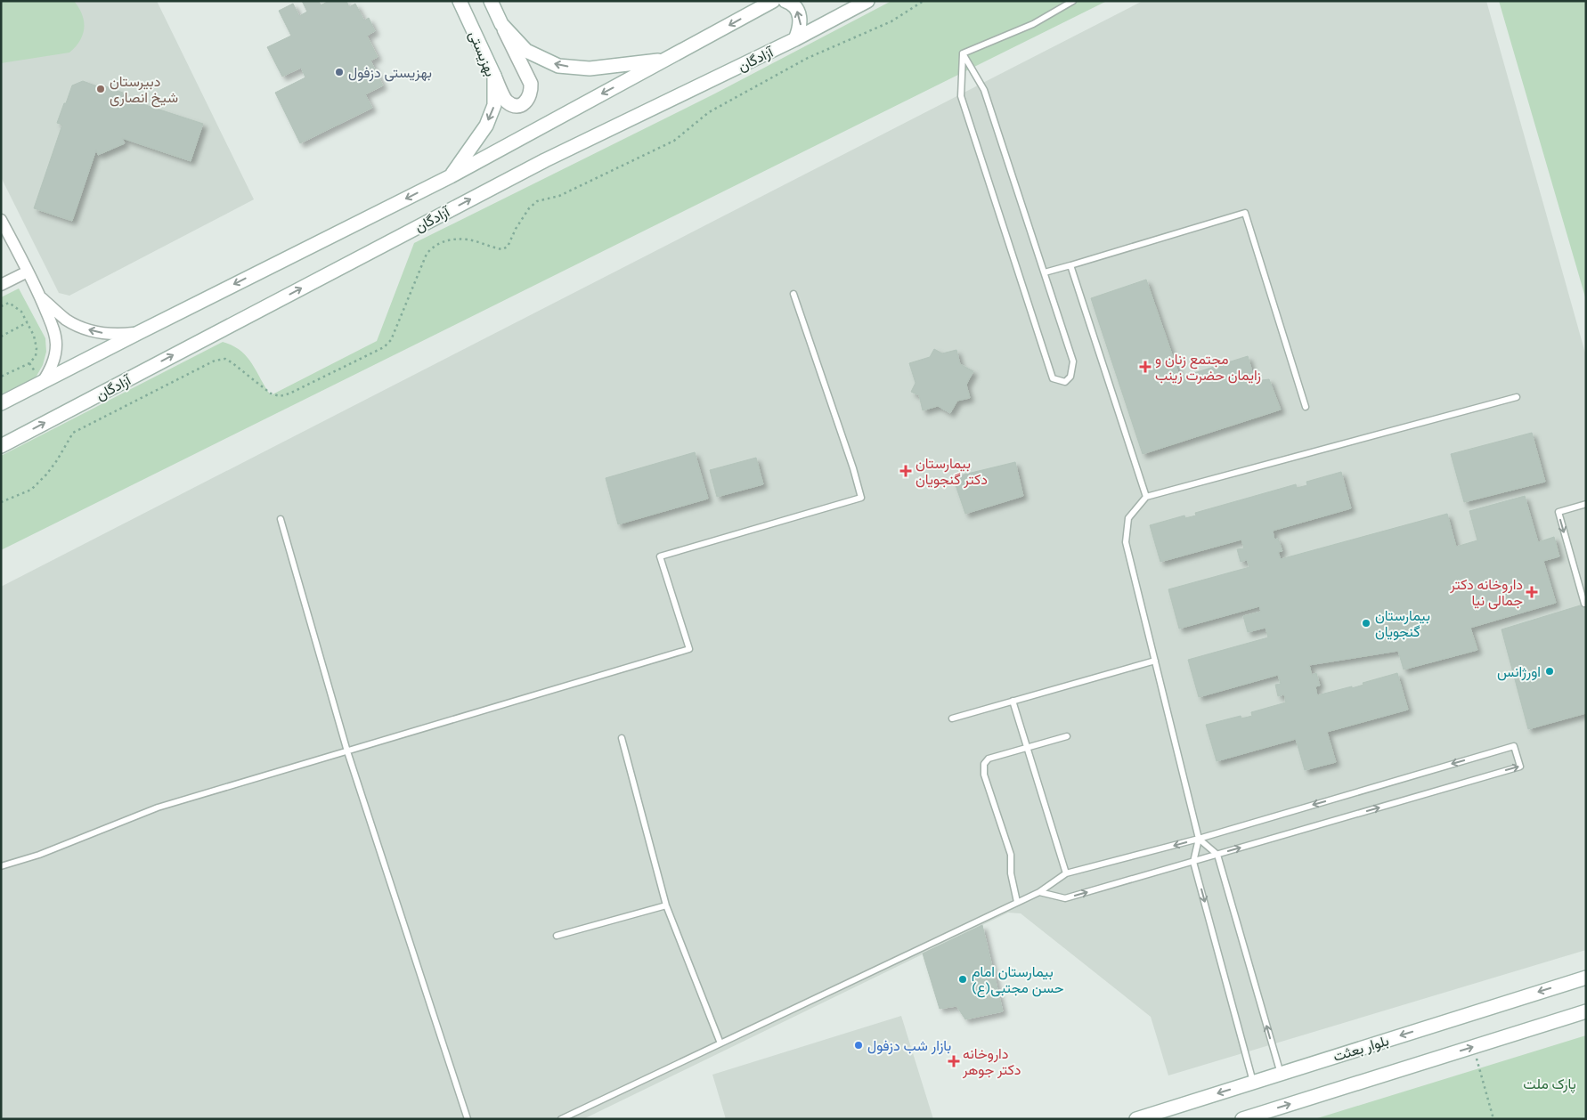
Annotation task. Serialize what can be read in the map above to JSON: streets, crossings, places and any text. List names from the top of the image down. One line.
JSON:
{"streets":{"main road":["بهزیستی","آزادگان","بلوار بعثت"]},"crossings":[["بهزیستی","آزادگان"]],"one_way":["بهزیستی"],"parks":["پارک ملت"],"places":{"other":["بهزیستی دزفول","دبیرستان شیخ انصاری","بیمارستان گنجویان","اورژانس","بیمارستان امام حسن مجتبی(ع)","بازار شب دزفول"],"health":["مجتمع زنان و زایمان حضرت زینب","بیمارستان دکتر گنجویان","داروخانه دکتر جمالی نیا","داروخانه دکتر جوهر"]}}
